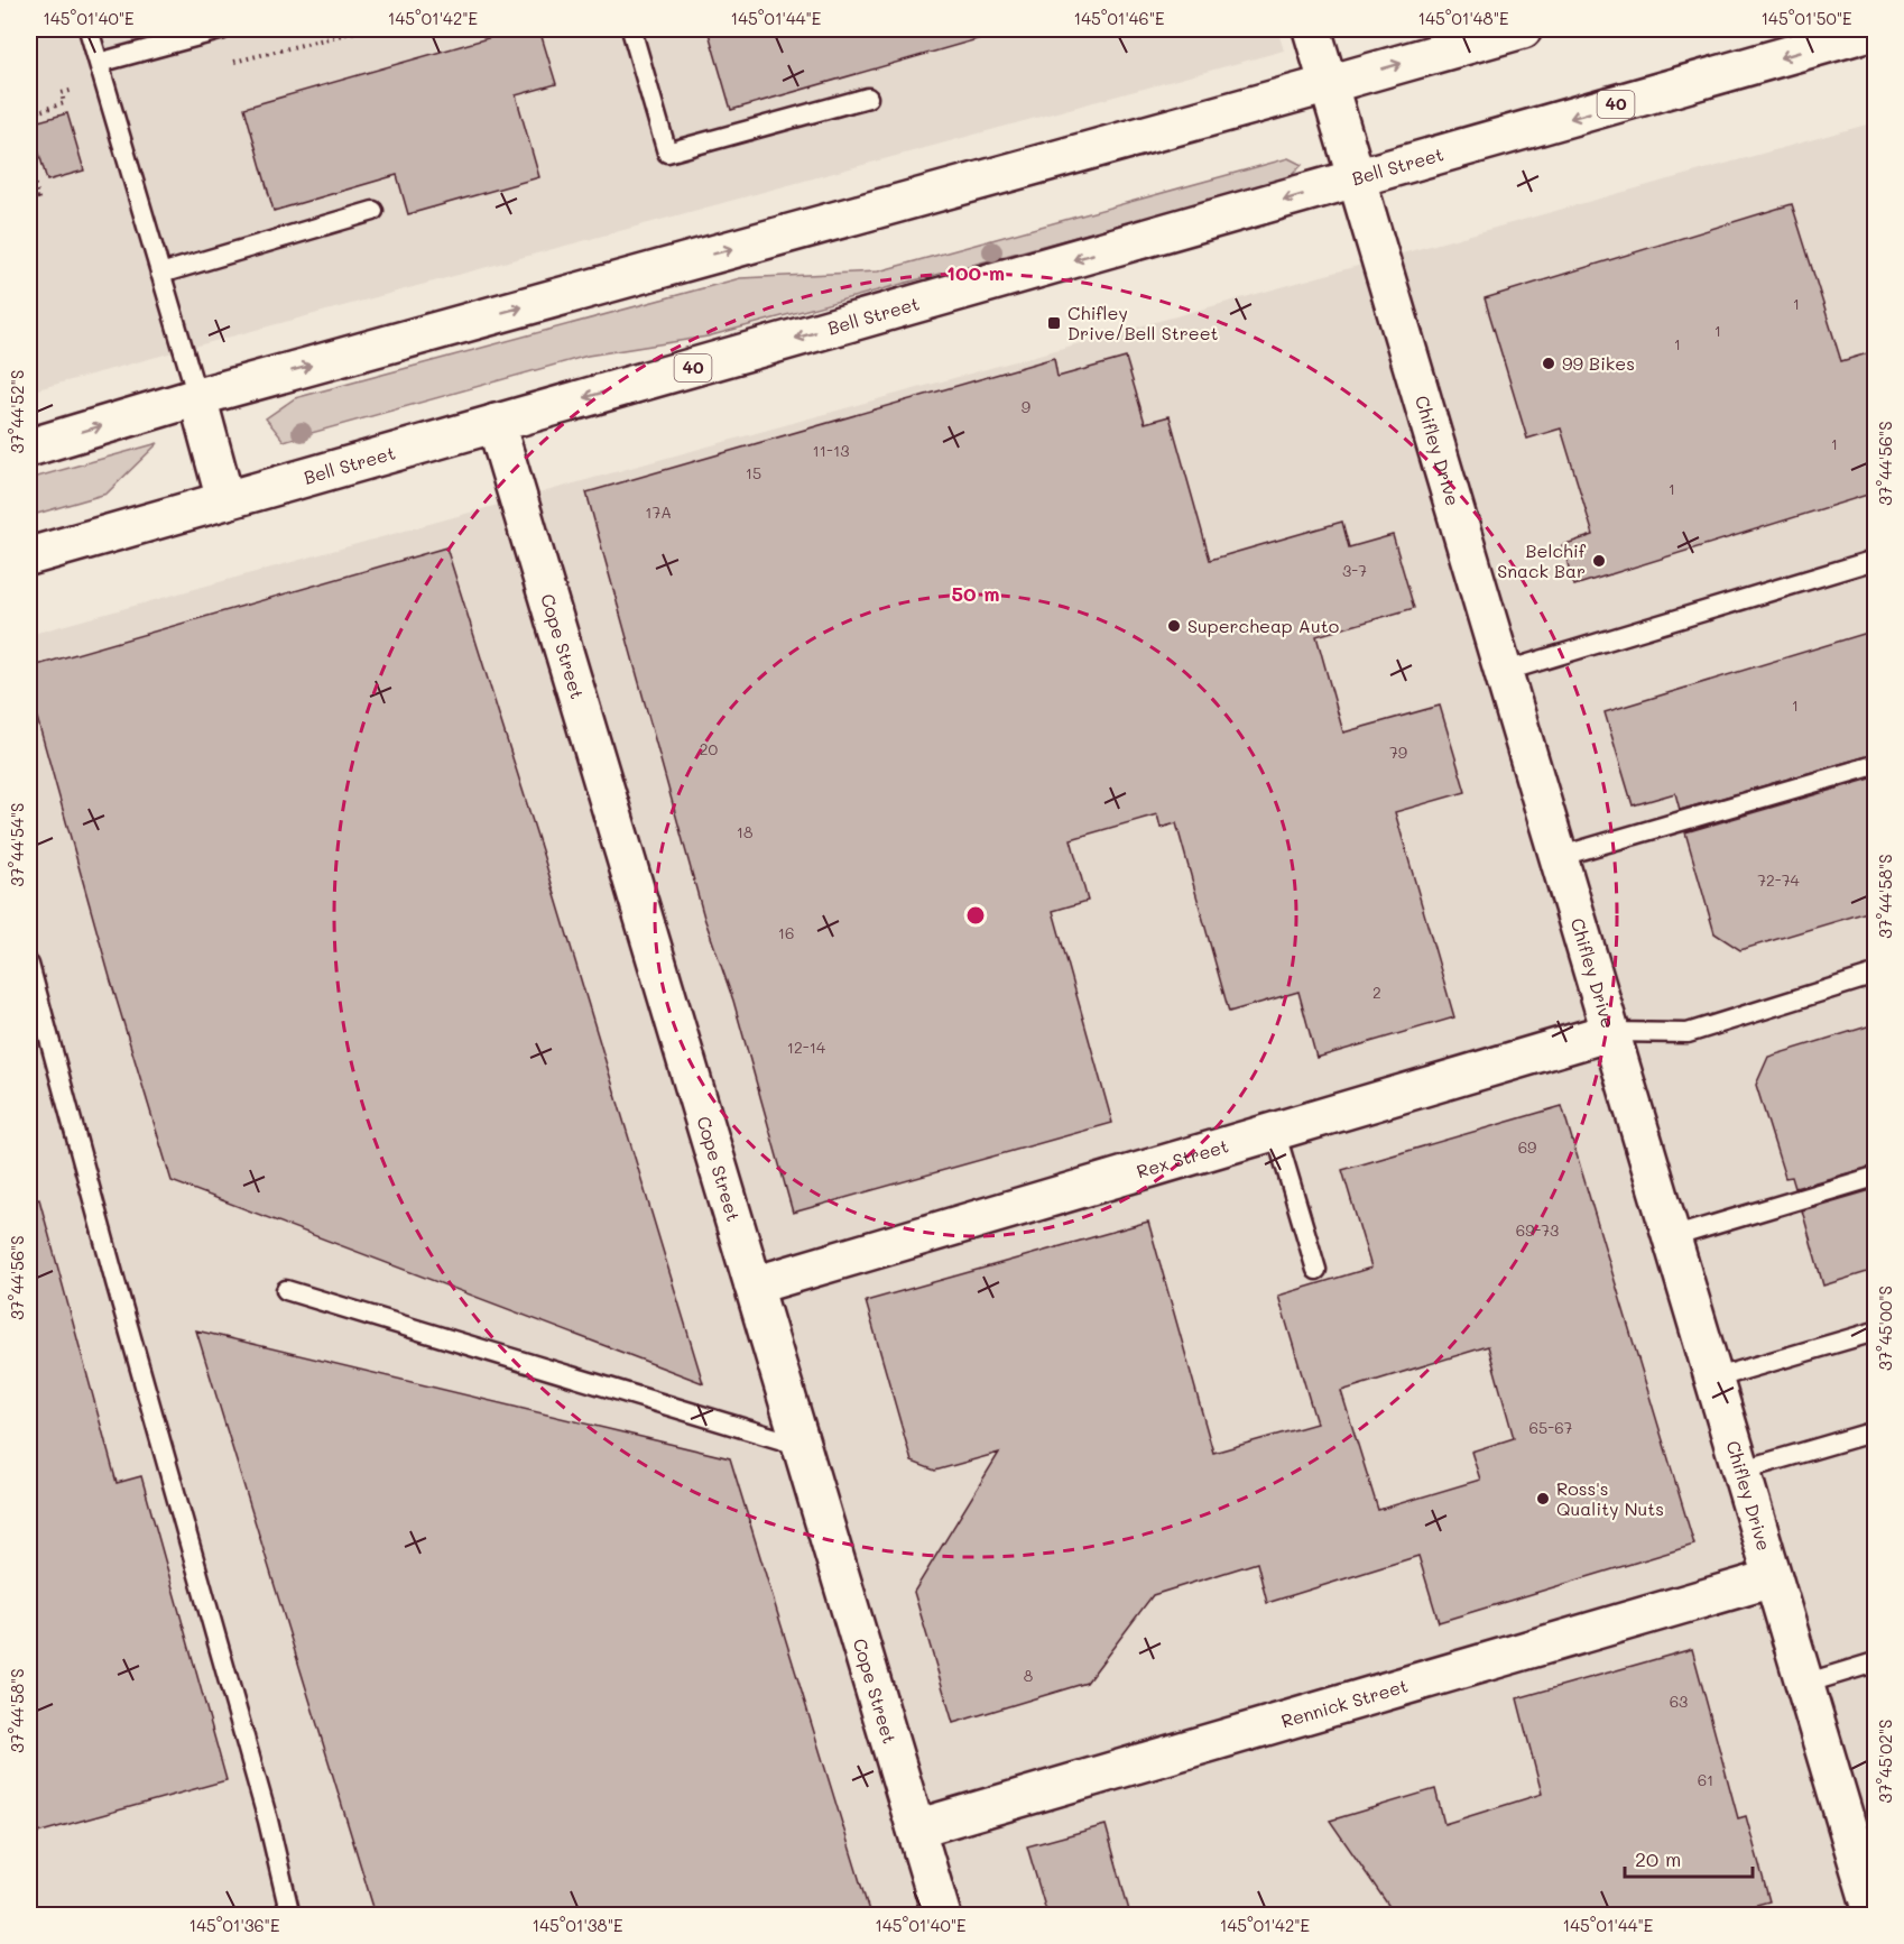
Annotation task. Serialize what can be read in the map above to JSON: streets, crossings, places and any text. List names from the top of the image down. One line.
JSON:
{"streets":{"main road":["40","Bell Street","Chifley Drive","Cope Street","Rex Street","Rennick Street"]},"crossings":[["Bell Street","Chifley Drive"],["Bell Street","Cope Street"],["Chifley Drive","Rex Street"],["Chifley Drive","Rennick Street"],["Cope Street","Rex Street"],["Cope Street","Rennick Street"]],"places":{"transit":["Chifley Drive/Bell Street"],"other":["99 Bikes","Belchif Snack Bar","Supercheap Auto","Ross's Quality Nuts"]},"house_numbers":["1","1","1","9","1","11-13","15","1","17A","3-7","1","20","79","18","72-74","16","2","12-14","69","69-73","65-67","8","63","61"],"scale_bar":"20 m","coordinates":["145°01'40\"E","145°01'42\"E","145°01'44\"E","145°01'46\"E","145°01'48\"E","145°01'50\"E","37°44'52\"S","37°44'56\"S","37°44'54\"S","37°44'58\"S","37°45'00\"S","37°45'02\"S","145°01'36\"E","145°01'38\"E"],"rings":["100 m","50 m"]}
